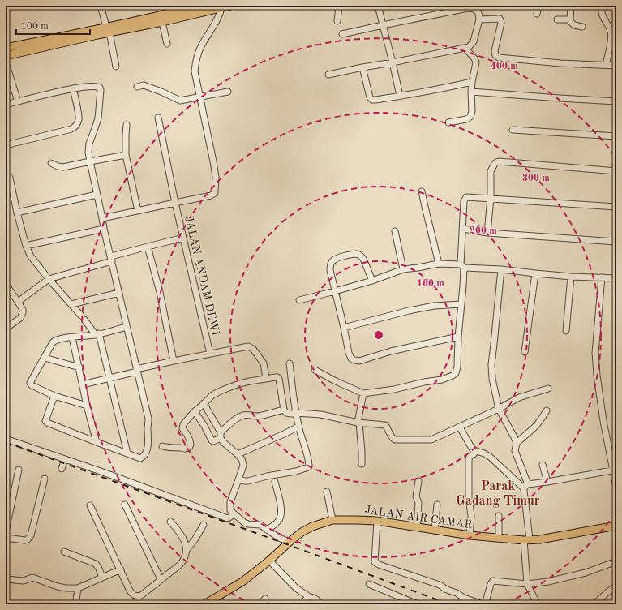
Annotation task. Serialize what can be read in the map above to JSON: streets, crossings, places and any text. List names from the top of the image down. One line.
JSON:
{"streets":{"main road":["JALAN AIR CAMAR"],"street":["JALAN ANDAM DEWI"]},"districts":["Parak Gadang Timur"],"scale_bar":"100 m","rings":["400 m","300 m","200 m","100 m"]}
